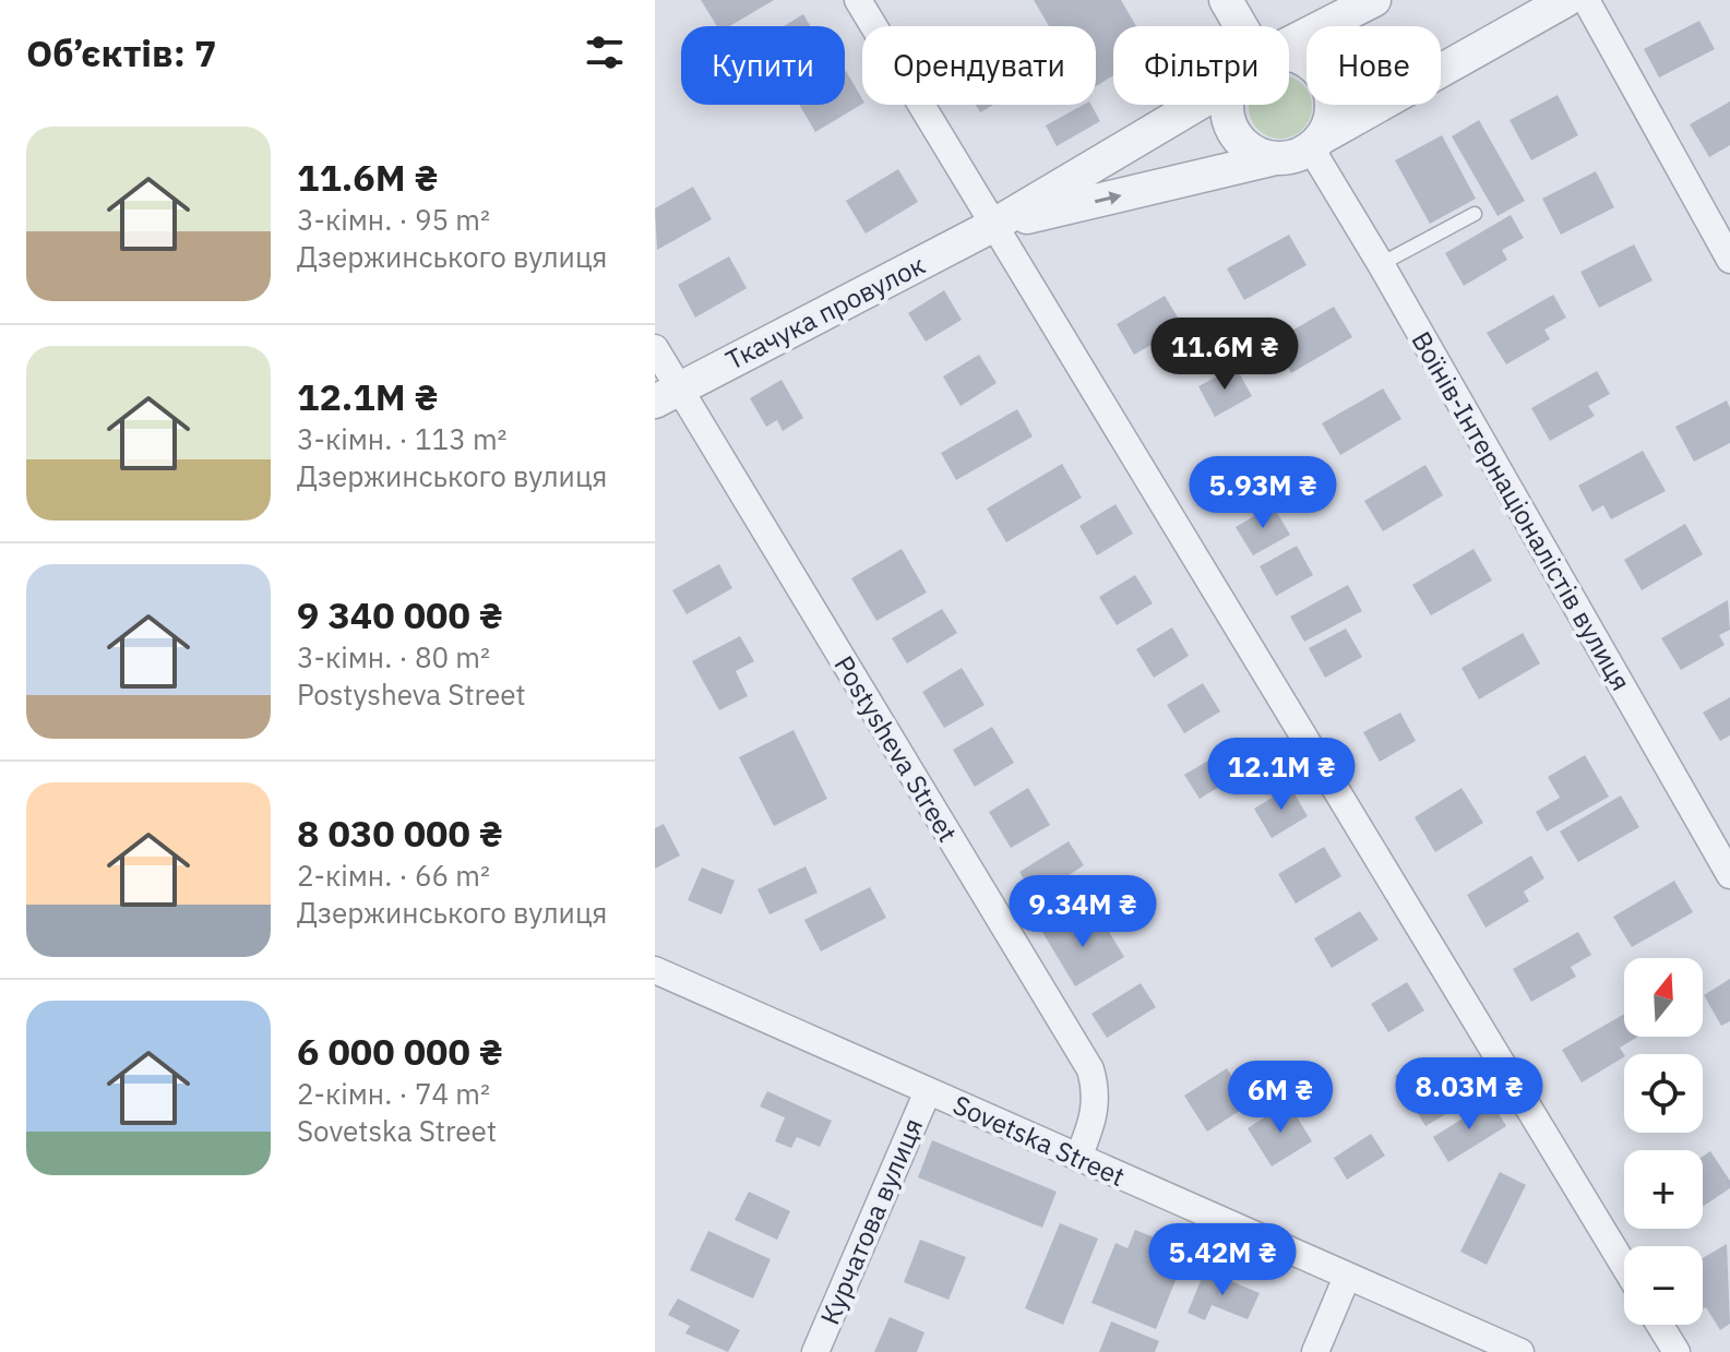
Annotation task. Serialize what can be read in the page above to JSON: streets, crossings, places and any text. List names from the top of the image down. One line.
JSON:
{"streets":{"street":["Ткачука провулок","Воїнів-Інтернаціоналістів вулиця","Postysheva Street","Sovetska Street","Курчатова вулиця"]},"crossings":[["Ткачука провулок","Postysheva Street"],["Postysheva Street","Sovetska Street"],["Sovetska Street","Курчатова вулиця"]],"north":"top","page":{"heading":"Об’єктів: 7","chip":["Купити","Орендувати","Фільтри","Нове"],"list":[{"name":"11.6M ₴","note":"3-кімн. · 95 m² · Дзержинського вулиця"},{"name":"12.1M ₴","note":"3-кімн. · 113 m² · Дзержинського вулиця"},{"name":"9 340 000 ₴","note":"3-кімн. · 80 m² · Postysheva Street"},{"name":"8 030 000 ₴","note":"2-кімн. · 66 m² · Дзержинського вулиця"},{"name":"6 000 000 ₴","note":"2-кімн. · 74 m² · Sovetska Street"}],"price":["11.6M ₴","5.93M ₴","12.1M ₴","9.34M ₴","8.03M ₴","6M ₴","5.42M ₴"],"map_buttons":["+","−"]}}
